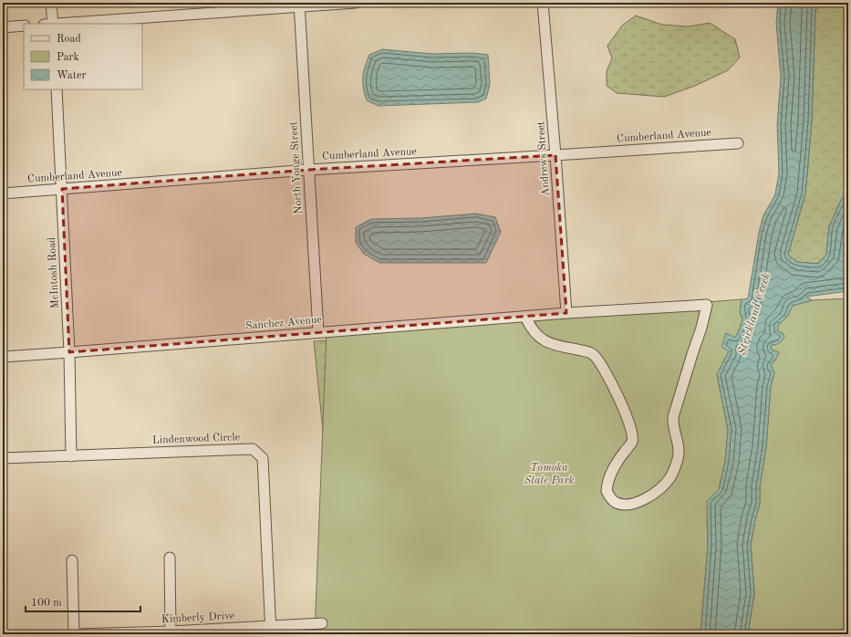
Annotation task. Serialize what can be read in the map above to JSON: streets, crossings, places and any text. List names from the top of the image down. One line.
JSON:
{"streets":{"street":["Cumberland Avenue","Andrews Street","North Yonge Street","McIntosh Road","Sanchez Avenue","Lindenwood Circle","Kimberly Drive"]},"crossings":[["Cumberland Avenue","Andrews Street"],["Cumberland Avenue","North Yonge Street"],["Cumberland Avenue","McIntosh Road"],["Andrews Street","Sanchez Avenue"],["North Yonge Street","Sanchez Avenue"],["McIntosh Road","Sanchez Avenue"],["McIntosh Road","Lindenwood Circle"],["Lindenwood Circle","Kimberly Drive"]],"water":["Strickland Creek"],"parks":["Tomoka State Park"],"legend":["Road","Park","Water"],"scale_bar":"100 m"}
